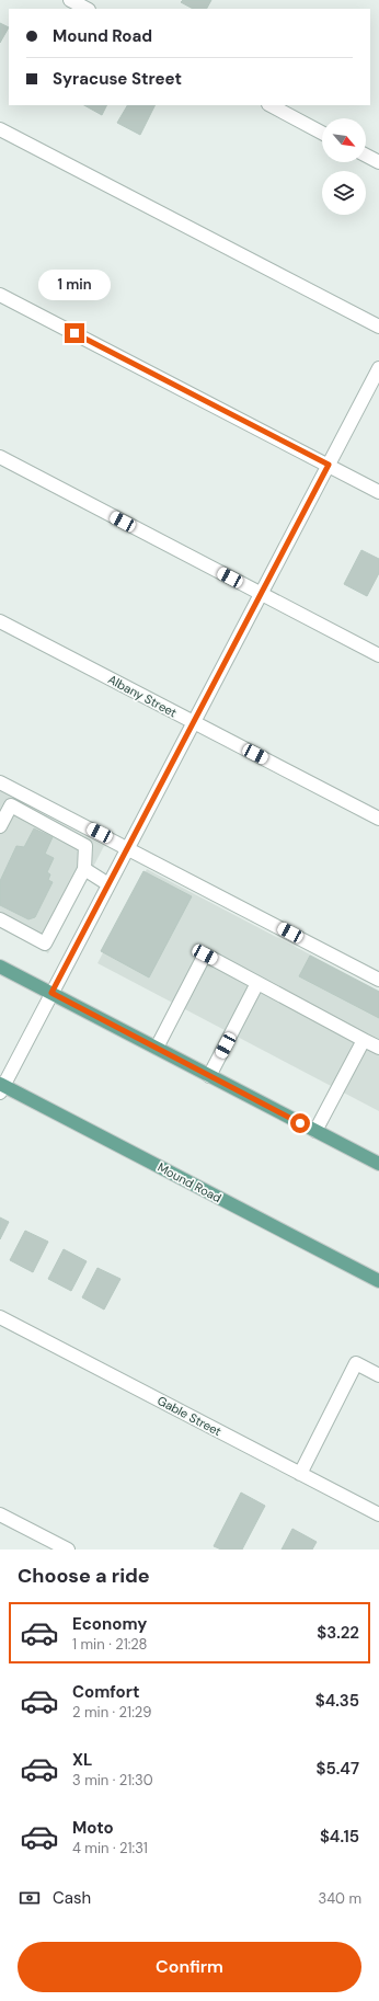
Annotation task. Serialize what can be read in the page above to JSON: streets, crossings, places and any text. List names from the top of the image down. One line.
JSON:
{"streets":{"main road":["Mound Road"],"street":["Albany Street","Gable Street"]},"north":"bottom right","page":{"banner":["Mound Road","Syracuse Street"],"bubble":"1 min","heading":"Choose a ride","list":[{"name":"Economy","note":"1 min · 21:28","value":"$3.22"},{"name":"Comfort","note":"2 min · 21:29","value":"$4.35"},{"name":"XL","note":"3 min · 21:30","value":"$5.47"},{"name":"Moto","note":"4 min · 21:31","value":"$4.15"}],"pay":["Cash","340 m"],"buttons":"Confirm"}}
